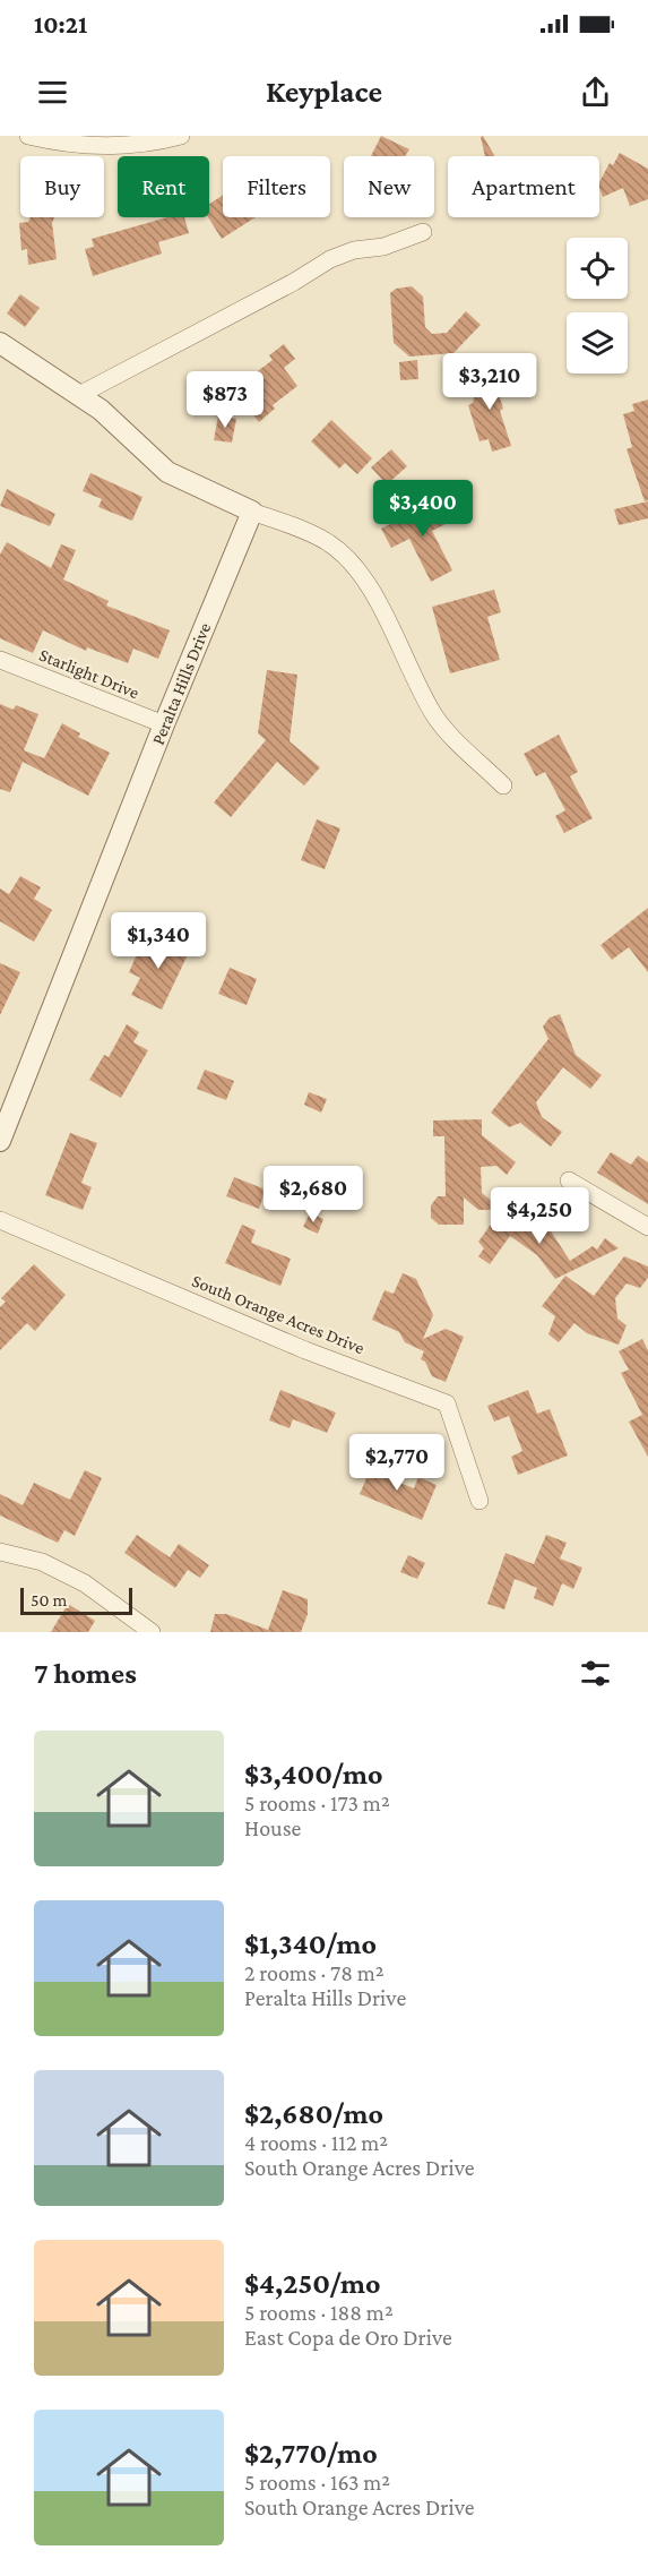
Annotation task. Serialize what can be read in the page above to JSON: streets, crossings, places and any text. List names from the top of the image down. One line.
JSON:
{"streets":{"street":["Starlight Drive","Peralta Hills Drive","South Orange Acres Drive"]},"crossings":[["Starlight Drive","Peralta Hills Drive"]],"scale_bar":"50 m","page":{"status":"10:21","header":"Keyplace","chip":["Buy","Rent","Filters","New","Apartment"],"price":["$3,210","$873","$3,400","$1,340","$2,680","$4,250","$2,770"],"scale":"50 m","heading":"7 homes","list":[{"name":"$3,400/mo","note":"5 rooms · 173 m² · House"},{"name":"$1,340/mo","note":"2 rooms · 78 m² · Peralta Hills Drive"},{"name":"$2,680/mo","note":"4 rooms · 112 m² · South Orange Acres Drive"},{"name":"$4,250/mo","note":"5 rooms · 188 m² · East Copa de Oro Drive"},{"name":"$2,770/mo","note":"5 rooms · 163 m² · South Orange Acres Drive"}]}}
